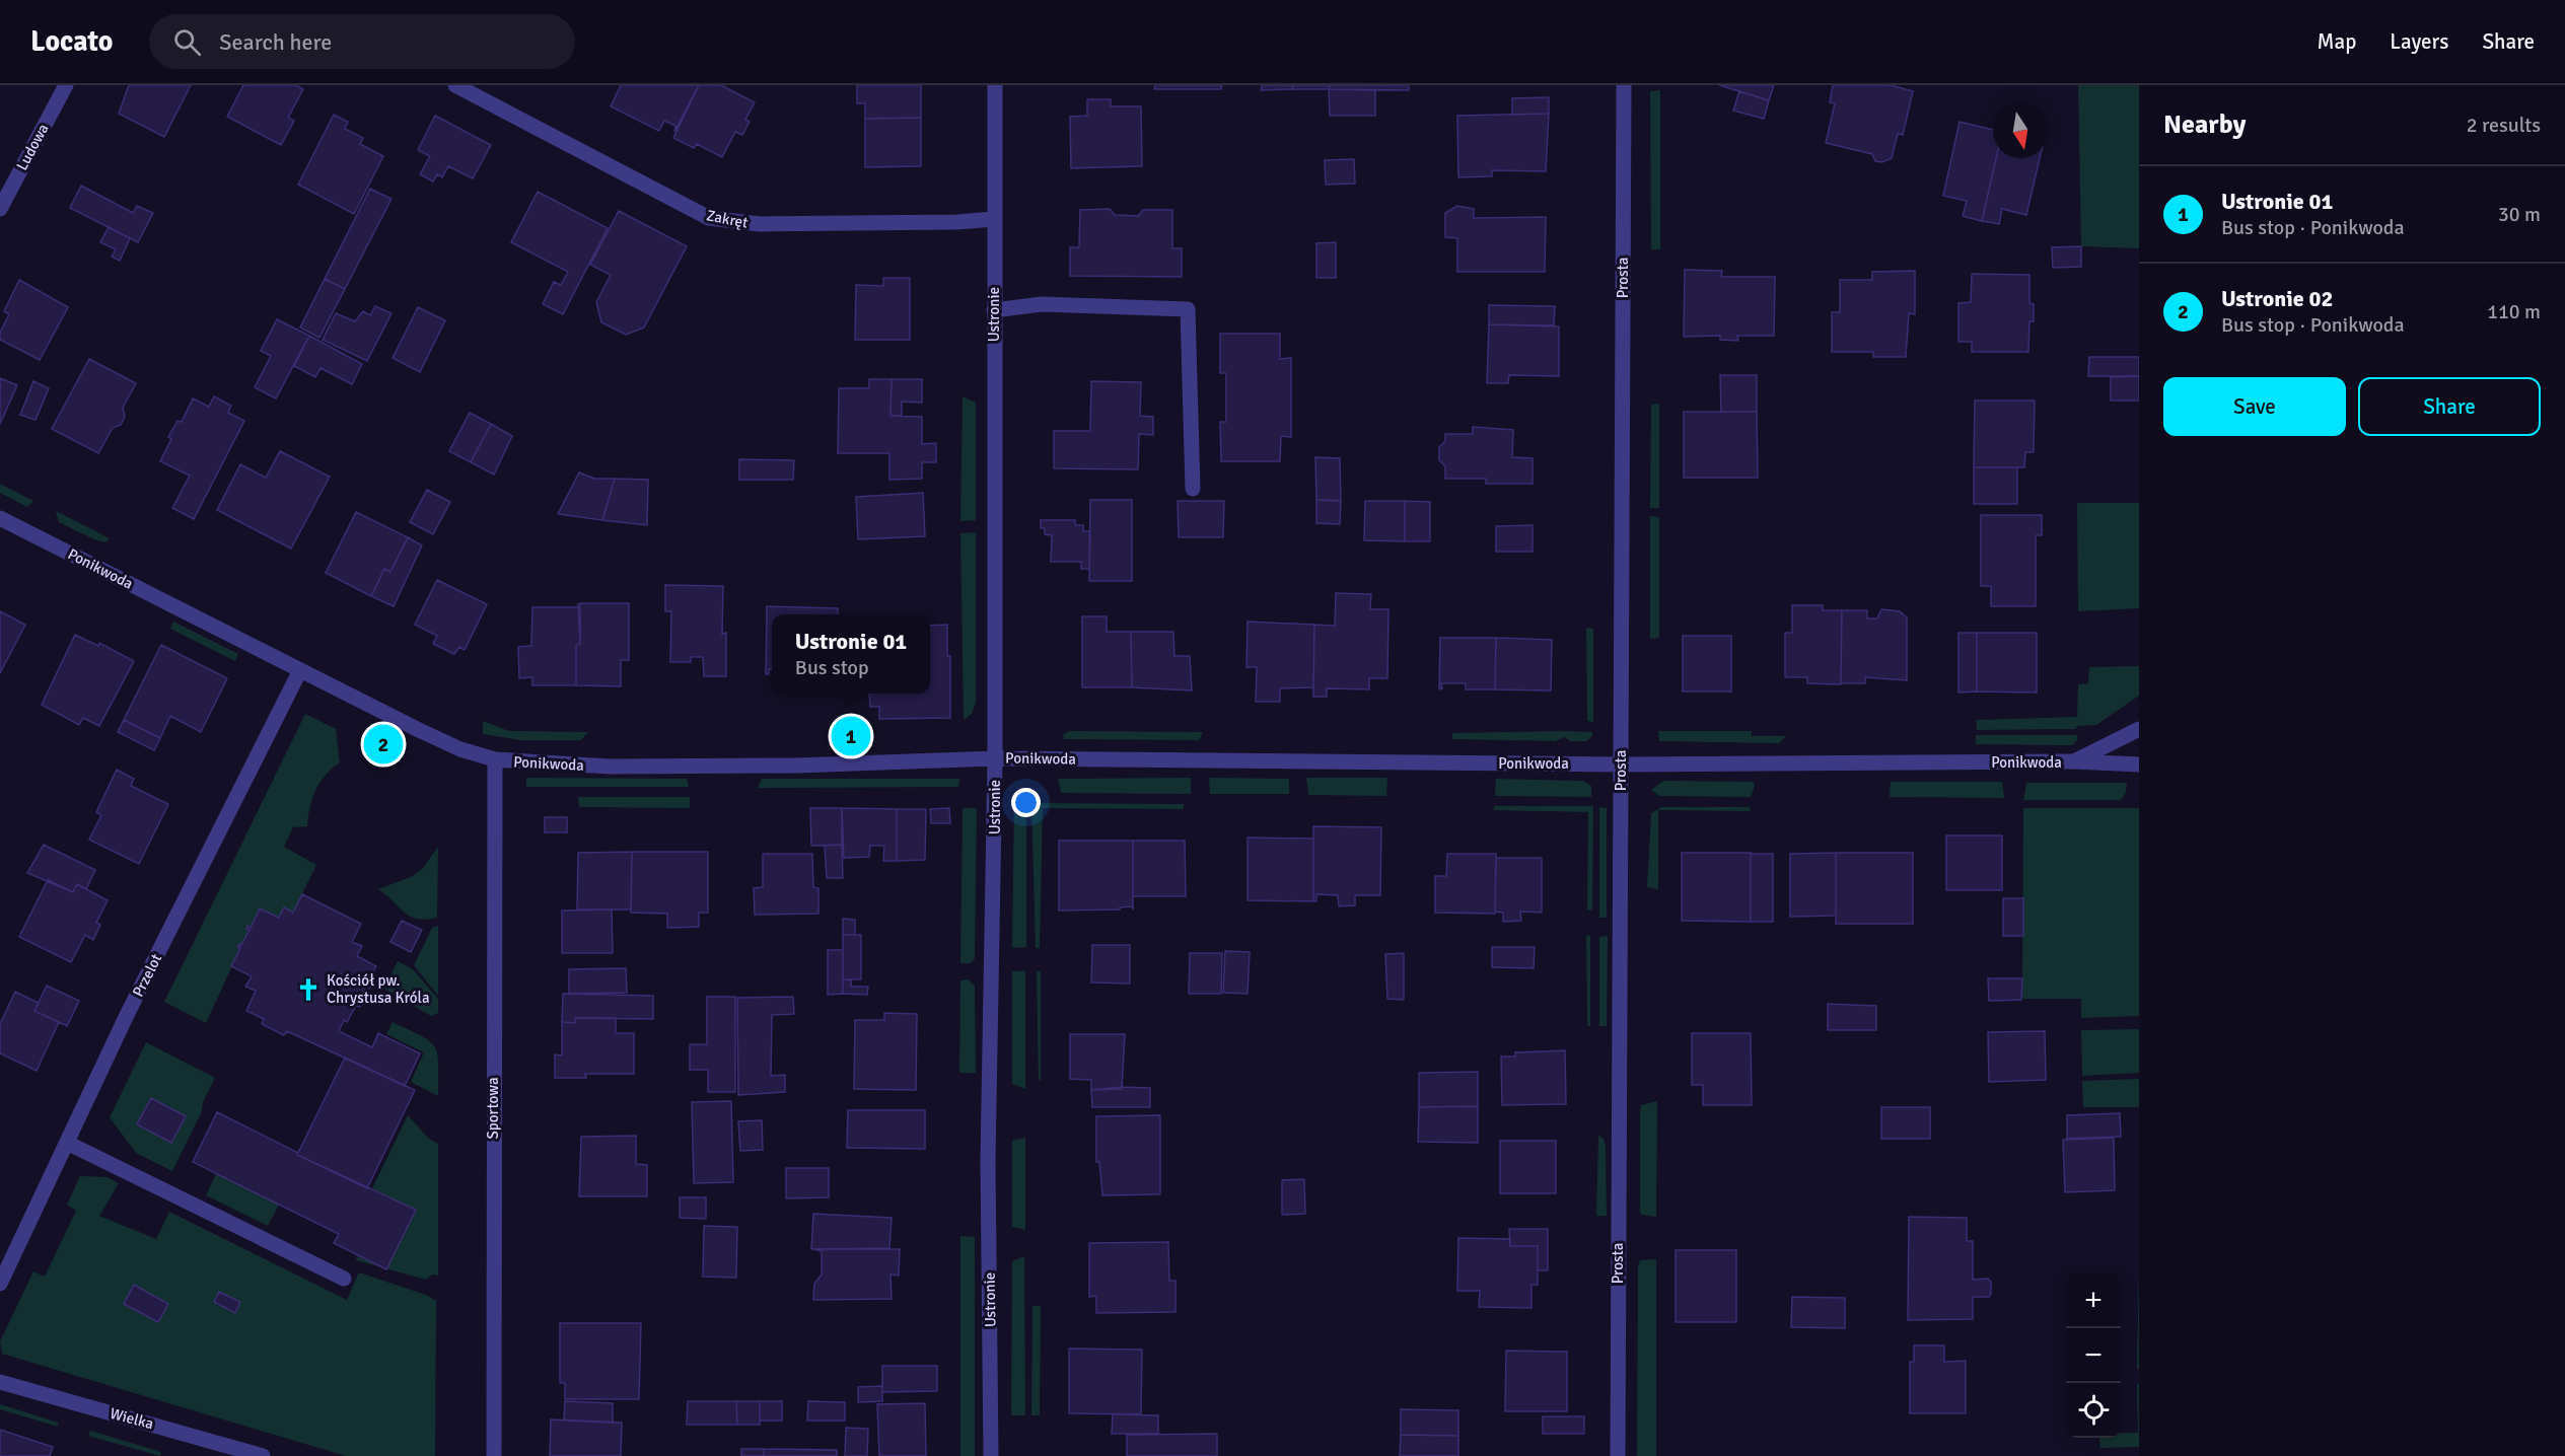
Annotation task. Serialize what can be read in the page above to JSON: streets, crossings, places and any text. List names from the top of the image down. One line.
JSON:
{"streets":{"street":["Ludowa","Zakręt","Prosta","Ustronie","Ponikwoda","Przelot","Sportowa","Wielka"]},"crossings":[["Zakręt","Ustronie"],["Prosta","Ponikwoda"],["Ustronie","Ponikwoda"],["Ponikwoda","Przelot"],["Ponikwoda","Sportowa"]],"places":{"church":["Kościół pw. Chrystusa Króla"]},"north":"bottom","page":{"header":"Locato","search":"Search here","nav":["Map","Layers","Share"],"heading":["Nearby","2 results"],"list":[{"mark":"1","name":"Ustronie 01","note":"Bus stop · Ponikwoda","value":"30 m"},{"mark":"2","name":"Ustronie 02","note":"Bus stop · Ponikwoda","value":"110 m"}],"buttons":["Save","Share"],"popup":["Ustronie 01","Bus stop"],"pins":["1","2"],"map_buttons":["+","−"]}}
